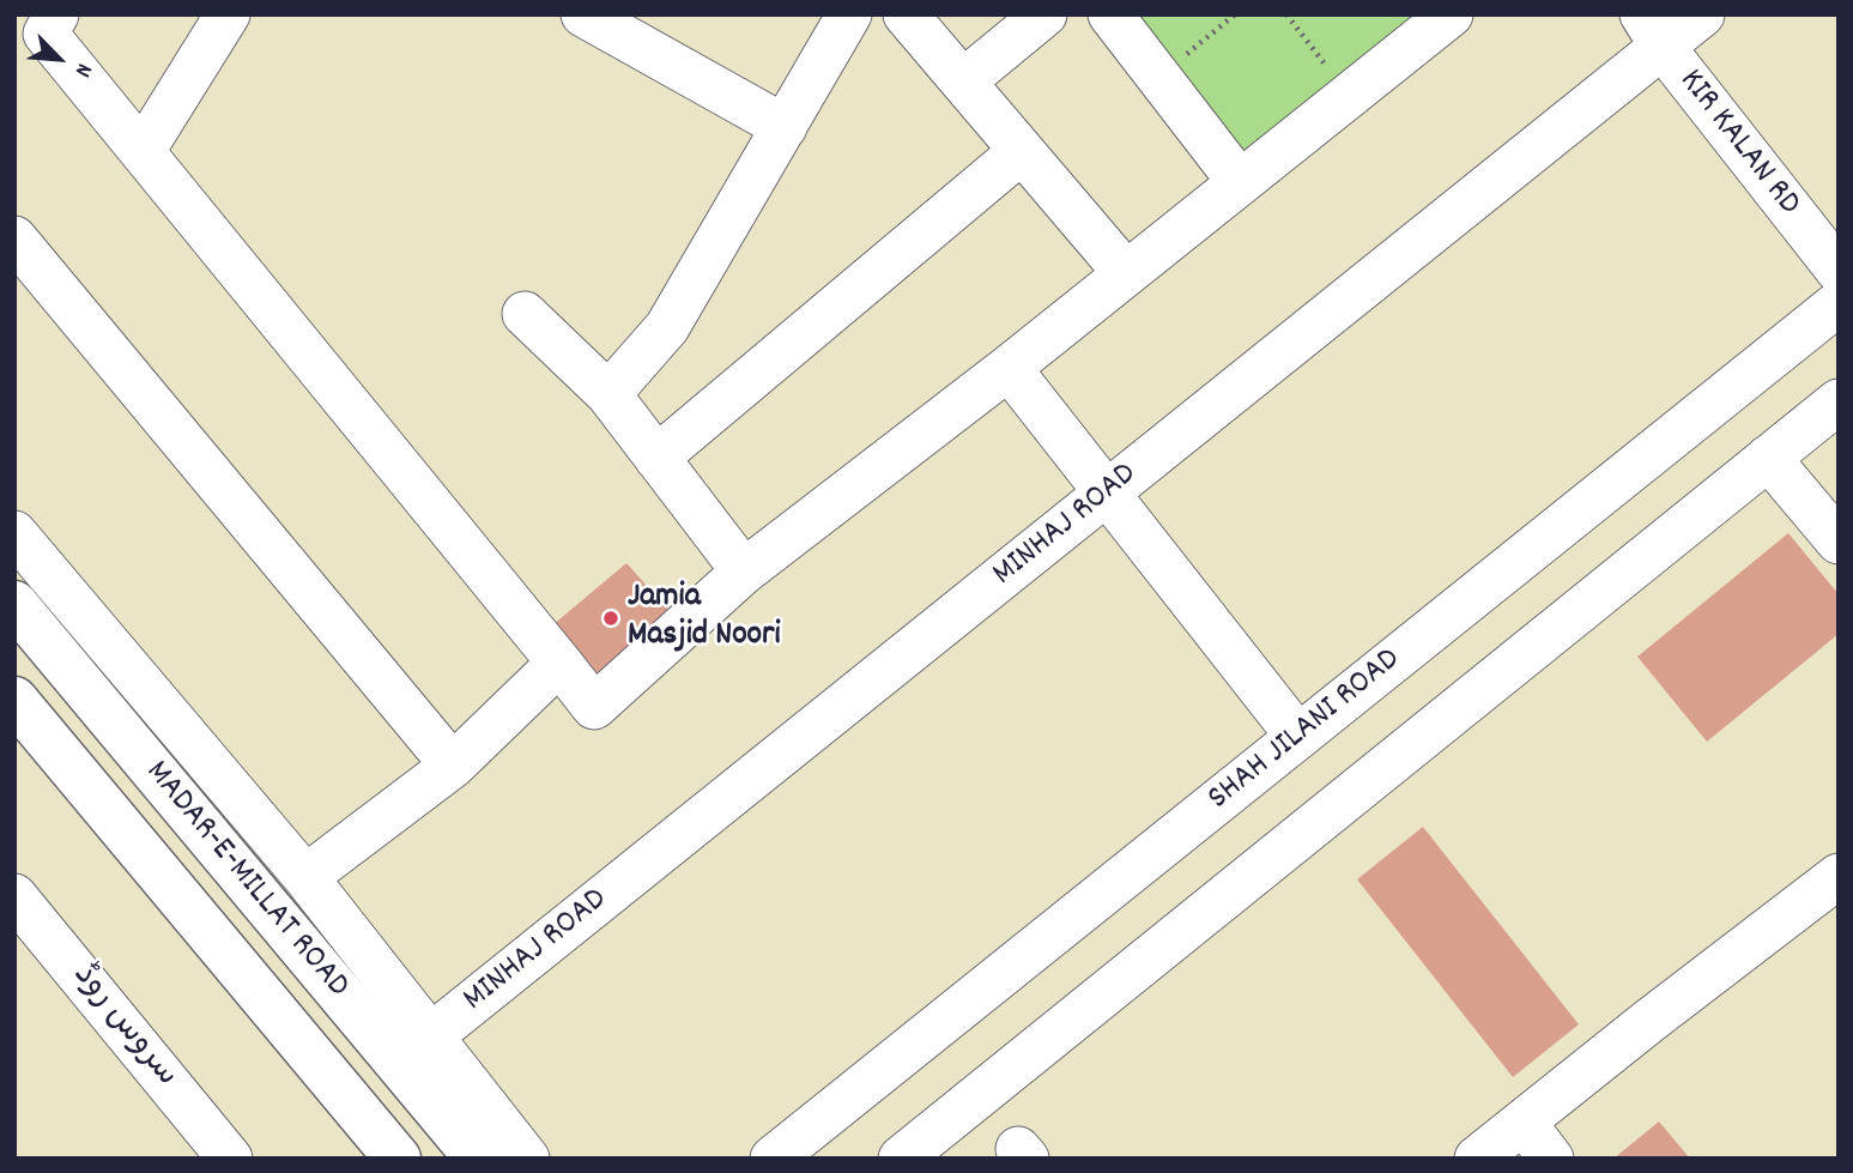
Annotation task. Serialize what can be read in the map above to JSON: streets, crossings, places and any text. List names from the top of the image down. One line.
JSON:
{"streets":{"main road":["MADAR-E-MILLAT ROAD"],"street":["KIR KALAN RD","MINHAJ ROAD","SHAH JILANI ROAD","سروس روڈ"]},"crossings":[["KIR KALAN RD","MINHAJ ROAD"]],"places":["Jamia Masjid Noori"],"north":"bottom right"}
